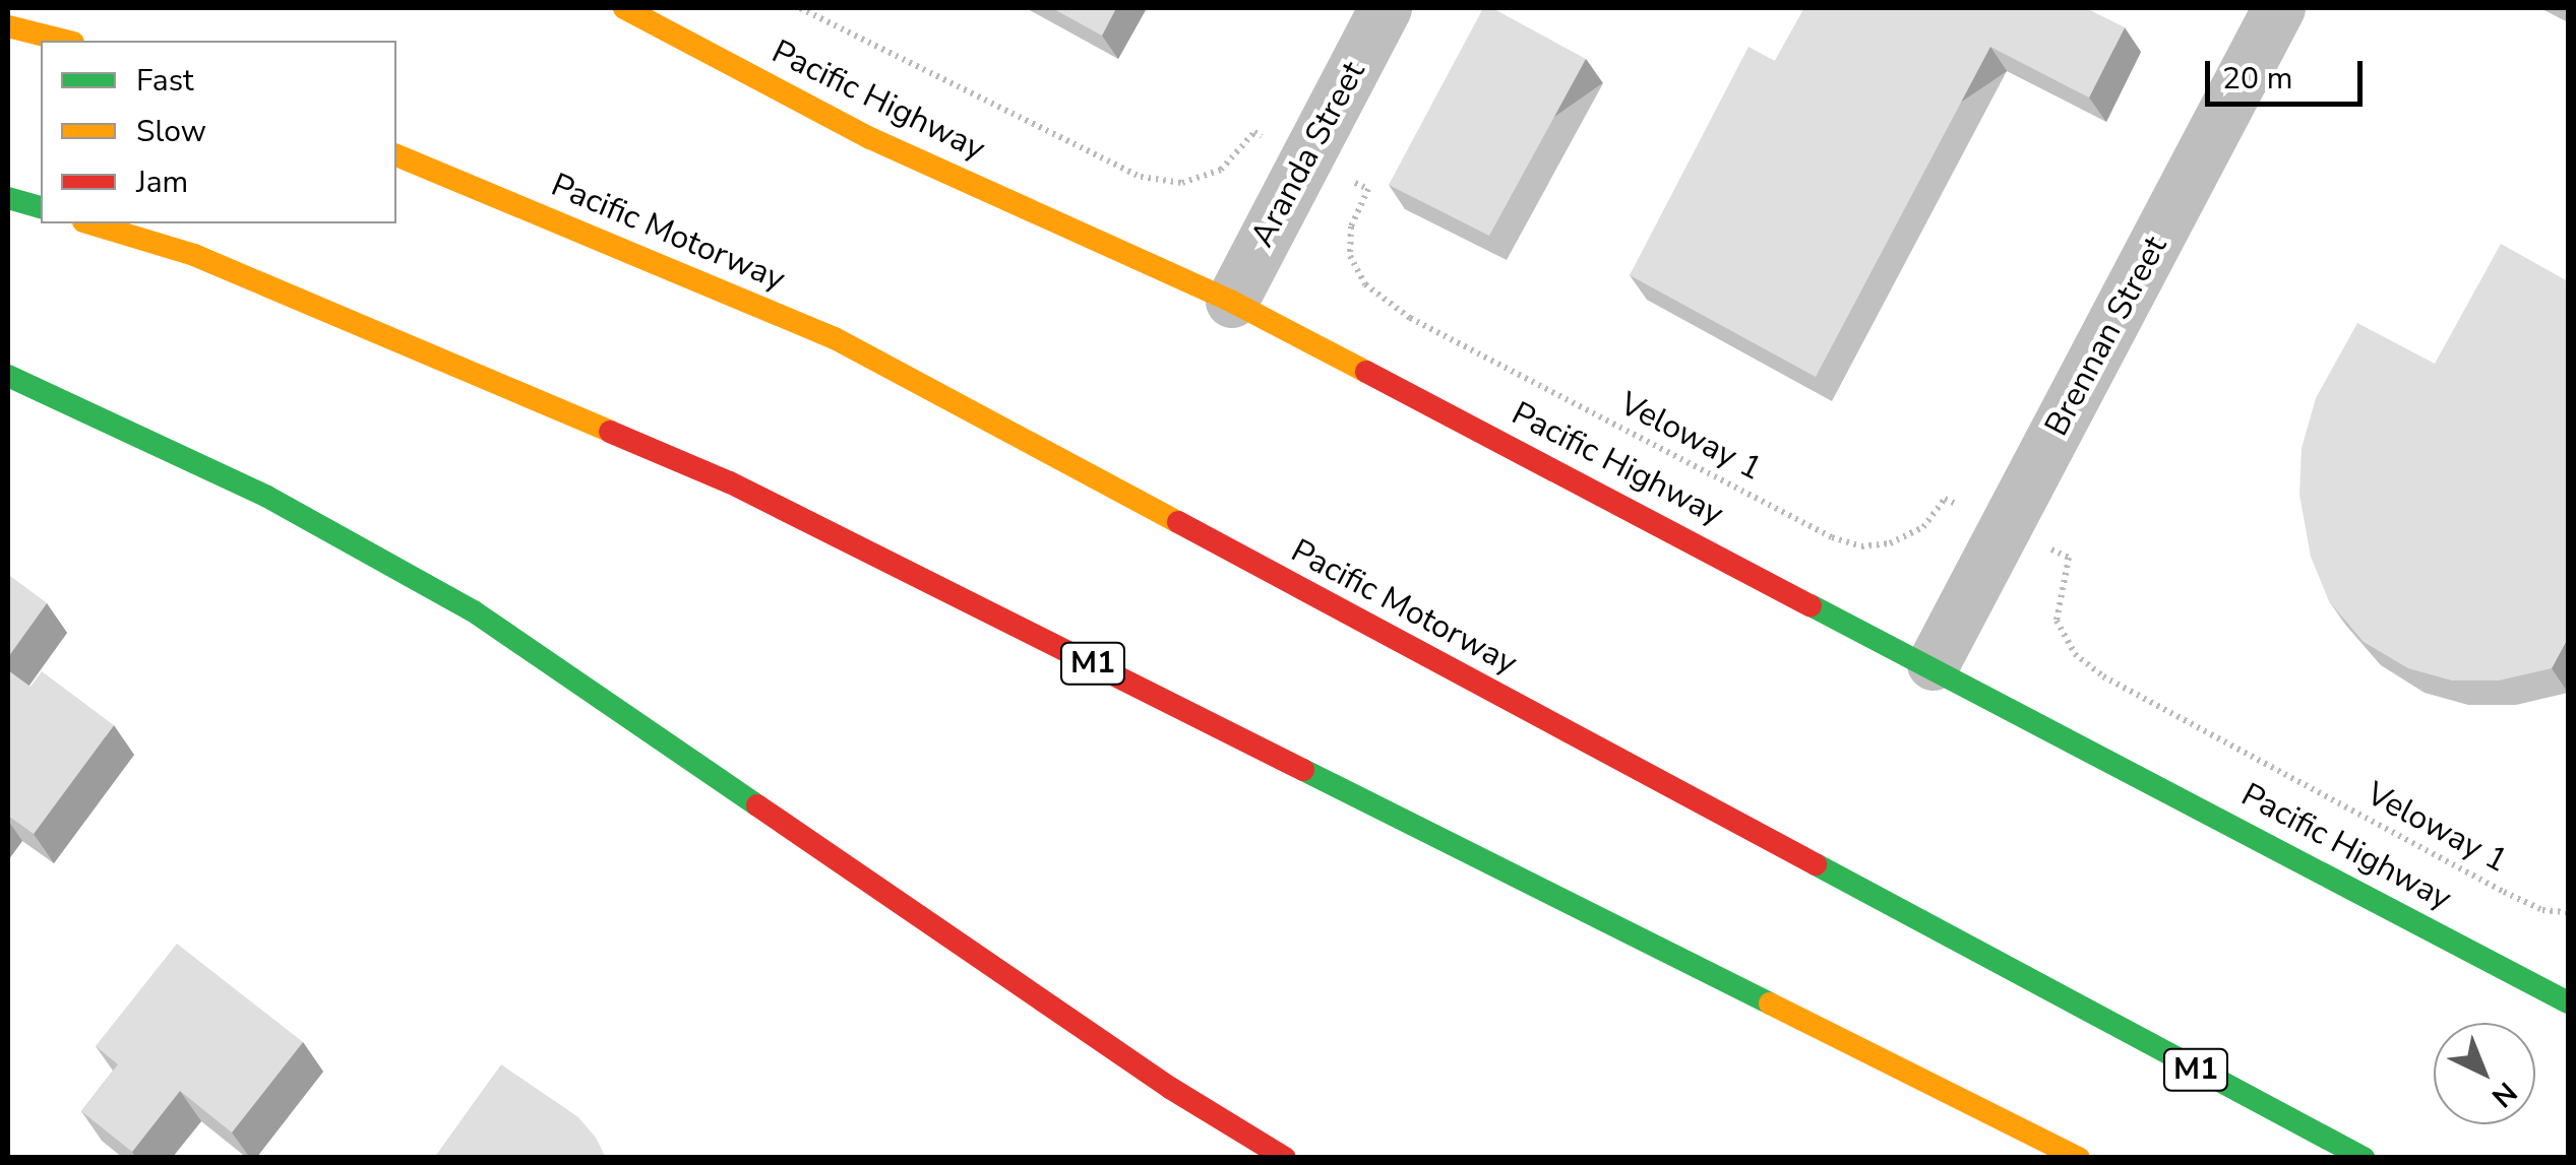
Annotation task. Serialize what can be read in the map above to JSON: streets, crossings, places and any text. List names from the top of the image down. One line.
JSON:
{"streets":{"main road":["Pacific Highway","Pacific Motorway","M1"],"street":["Aranda Street","Brennan Street"],"path":["Veloway 1"]},"crossings":[["Pacific Highway","Aranda Street"],["Pacific Highway","Brennan Street"],["Aranda Street","Veloway 1"],["Brennan Street","Veloway 1"]],"legend":["Fast","Slow","Jam"],"scale_bar":"20 m","north":"bottom right"}
